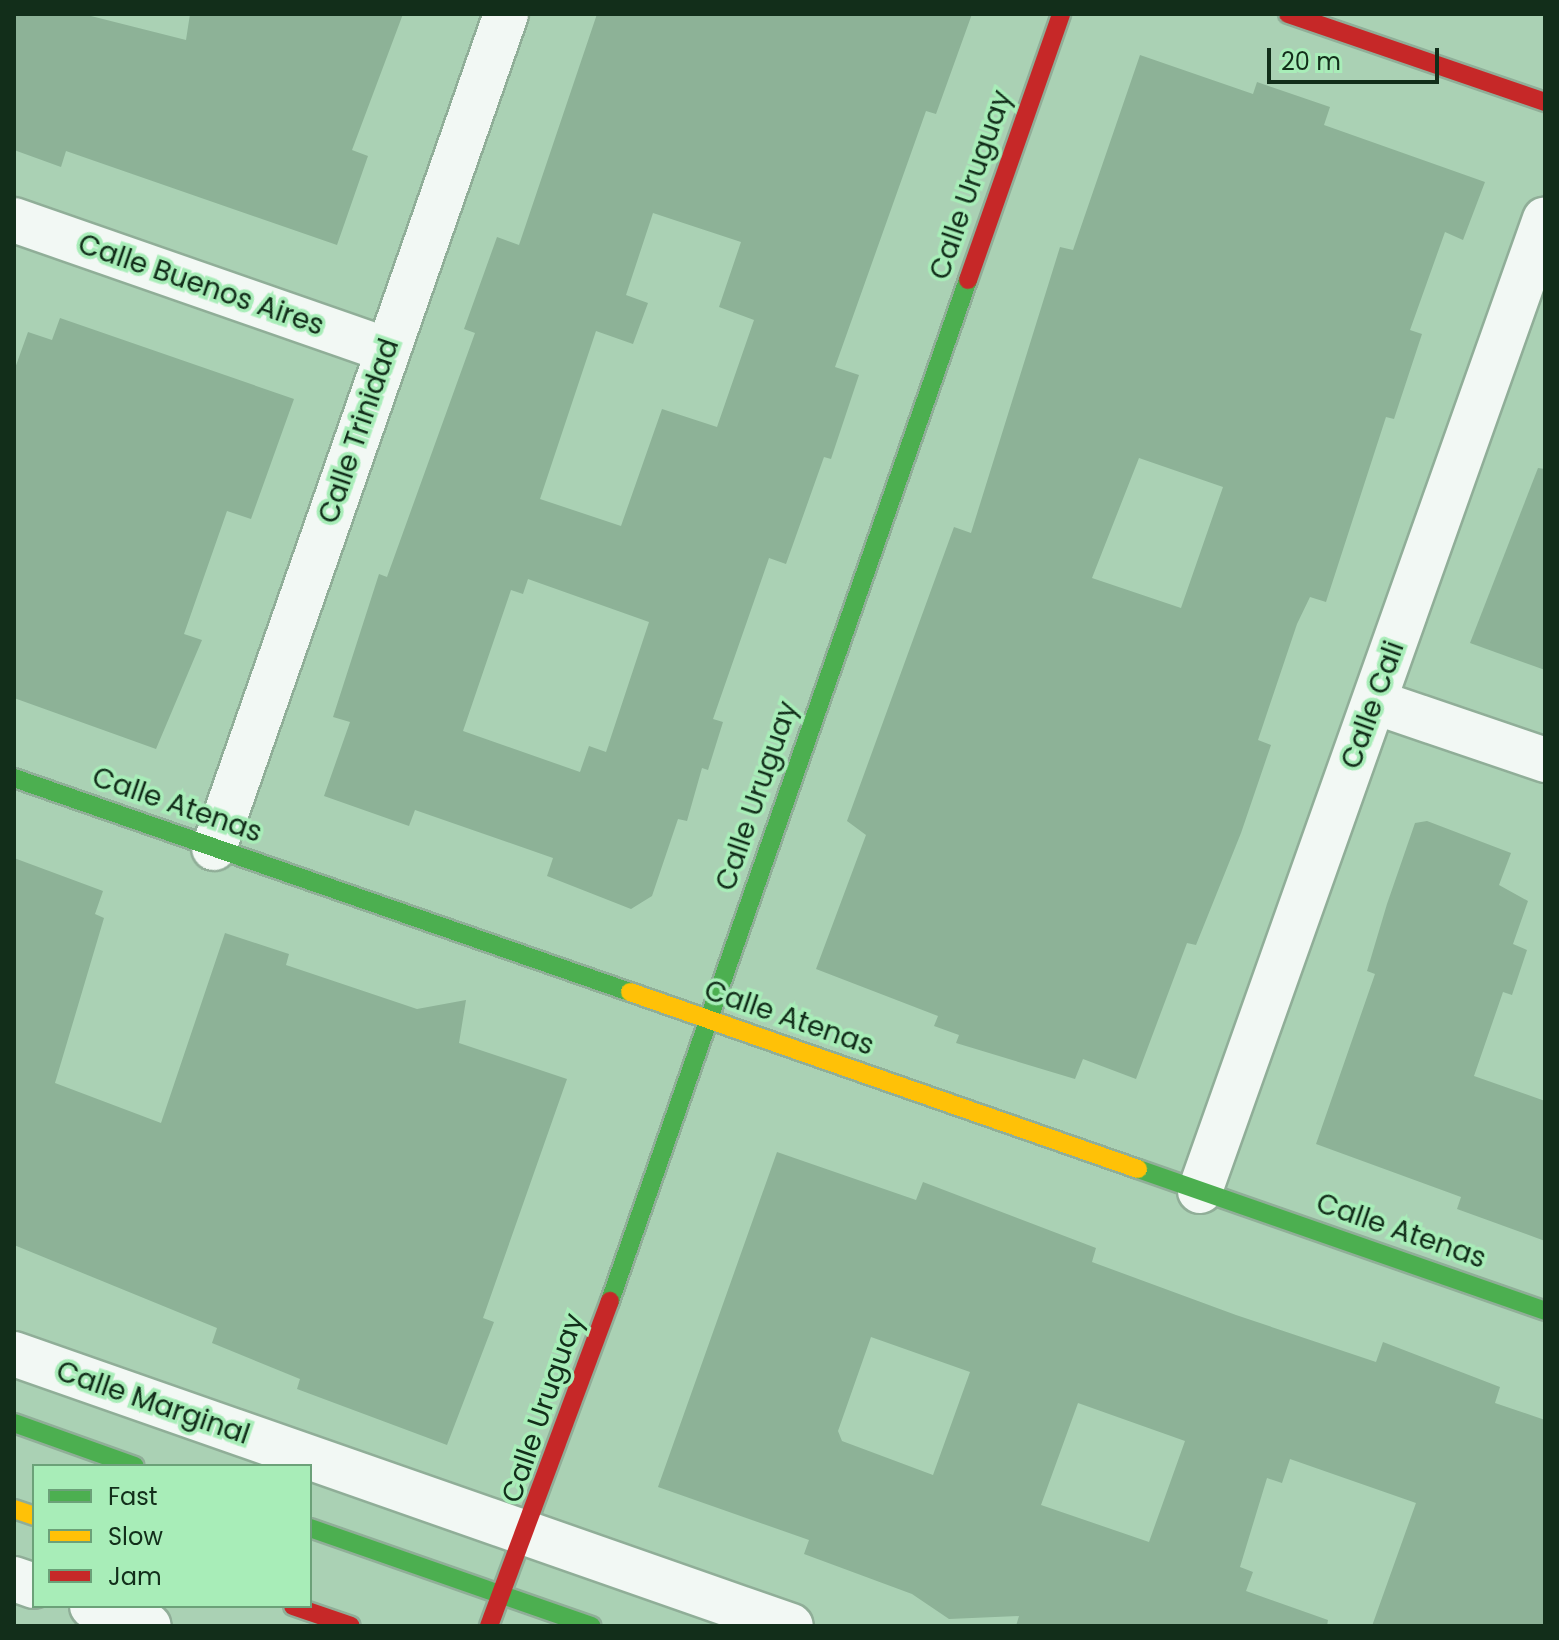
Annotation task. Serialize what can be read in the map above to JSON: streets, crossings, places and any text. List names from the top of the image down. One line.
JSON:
{"streets":{"street":["Calle Uruguay","Calle Buenos Aires","Calle Trinidad","Calle Cali","Calle Atenas","Calle Marginal"]},"crossings":[["Calle Uruguay","Calle Atenas"],["Calle Uruguay","Calle Marginal"],["Calle Buenos Aires","Calle Trinidad"],["Calle Trinidad","Calle Atenas"],["Calle Cali","Calle Atenas"]],"legend":["Fast","Slow","Jam"],"scale_bar":"20 m"}
